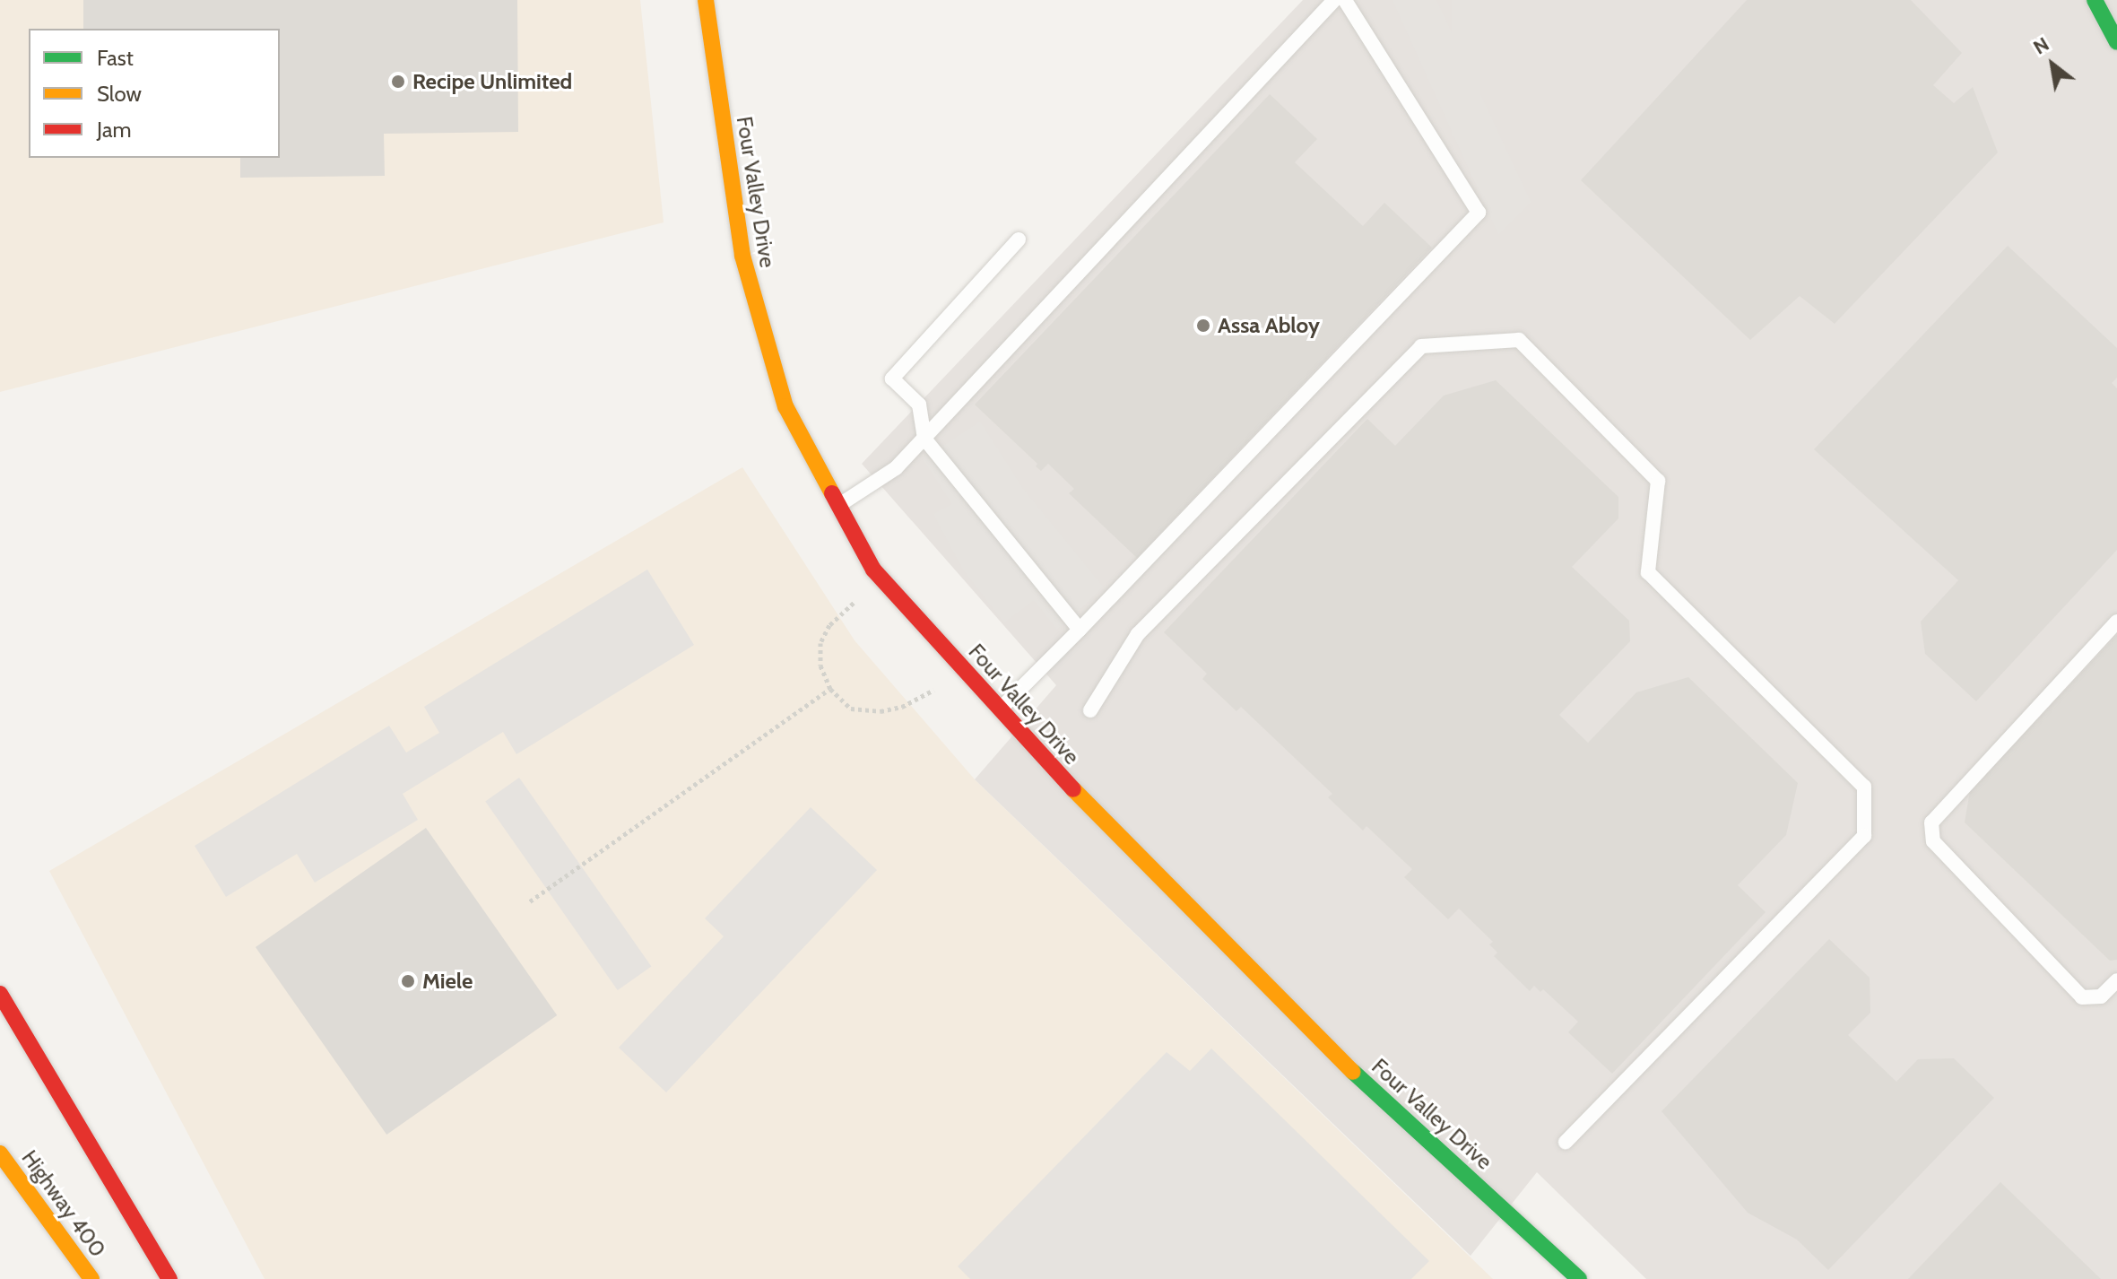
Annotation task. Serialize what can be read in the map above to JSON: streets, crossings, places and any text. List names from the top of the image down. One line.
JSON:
{"streets":{"main road":["Four Valley Drive","Highway 400"]},"places":["Recipe Unlimited","Assa Abloy","Miele"],"legend":["Fast","Slow","Jam"],"north":"top left"}
